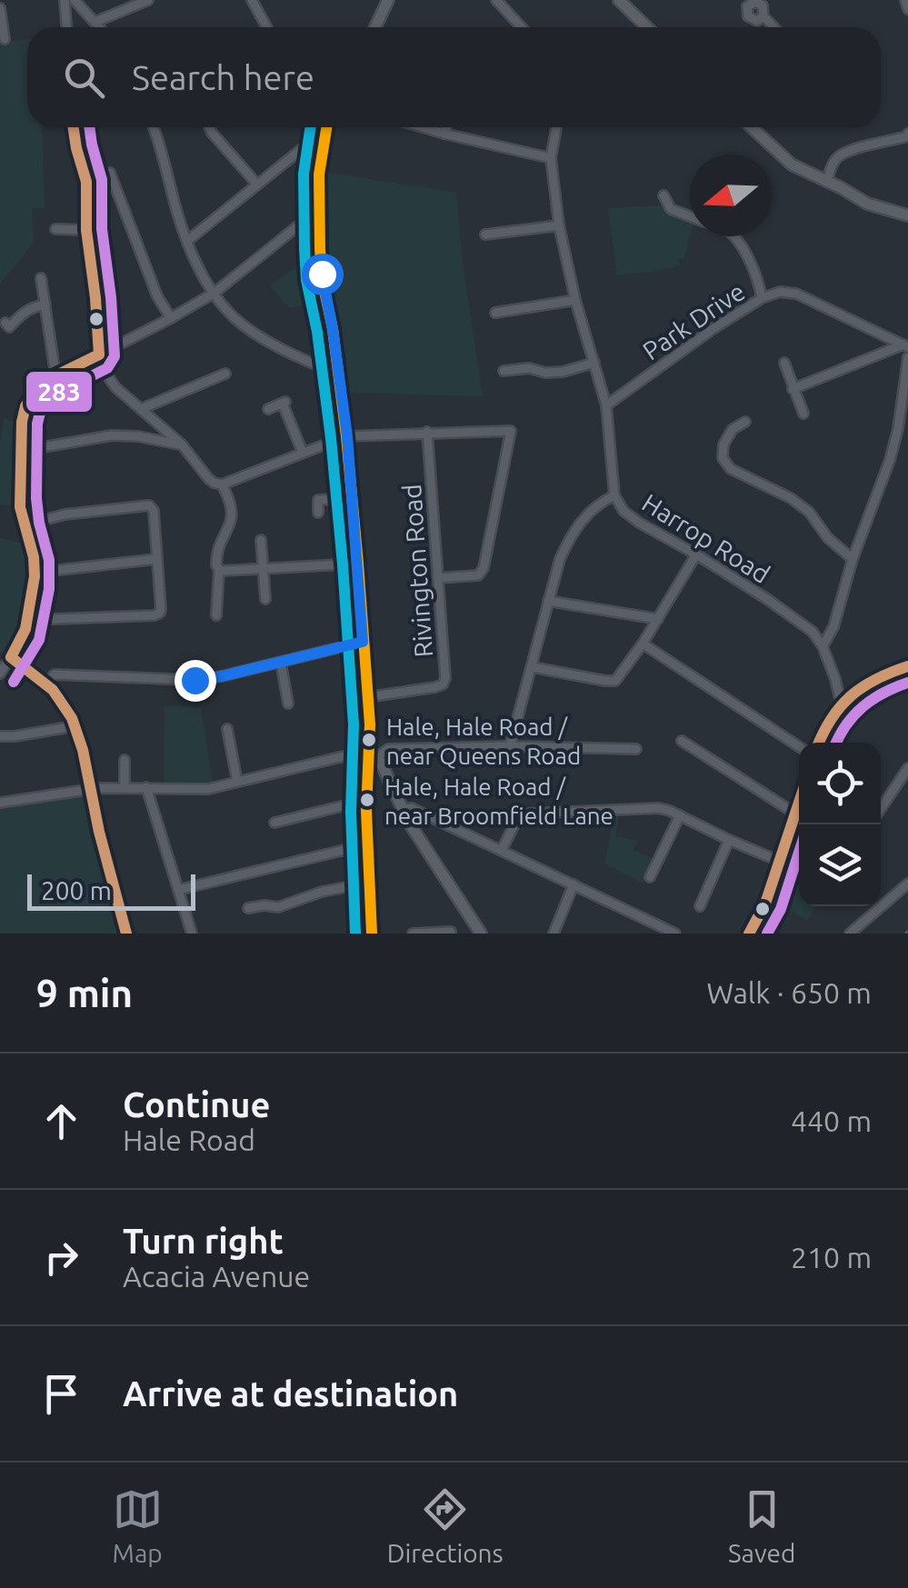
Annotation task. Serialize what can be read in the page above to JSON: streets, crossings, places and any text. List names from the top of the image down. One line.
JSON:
{"streets":{"street":["Park Drive","Harrop Road","Rivington Road"]},"crossings":[["Park Drive","Harrop Road"]],"places":["Hale, Hale Road / near Queens Road","Hale, Hale Road / near Broomfield Lane"],"lines":["transit line 283"],"scale_bar":"200 m","north":"left","page":{"search":"Search here","scale":"200 m","heading":["9 min","Walk · 650 m"],"list":[["Continue","Hale Road","440 m"],["Turn right","Acacia Avenue","210 m"],"Arrive at destination"],"nav":["Map","Directions","Saved"]}}
